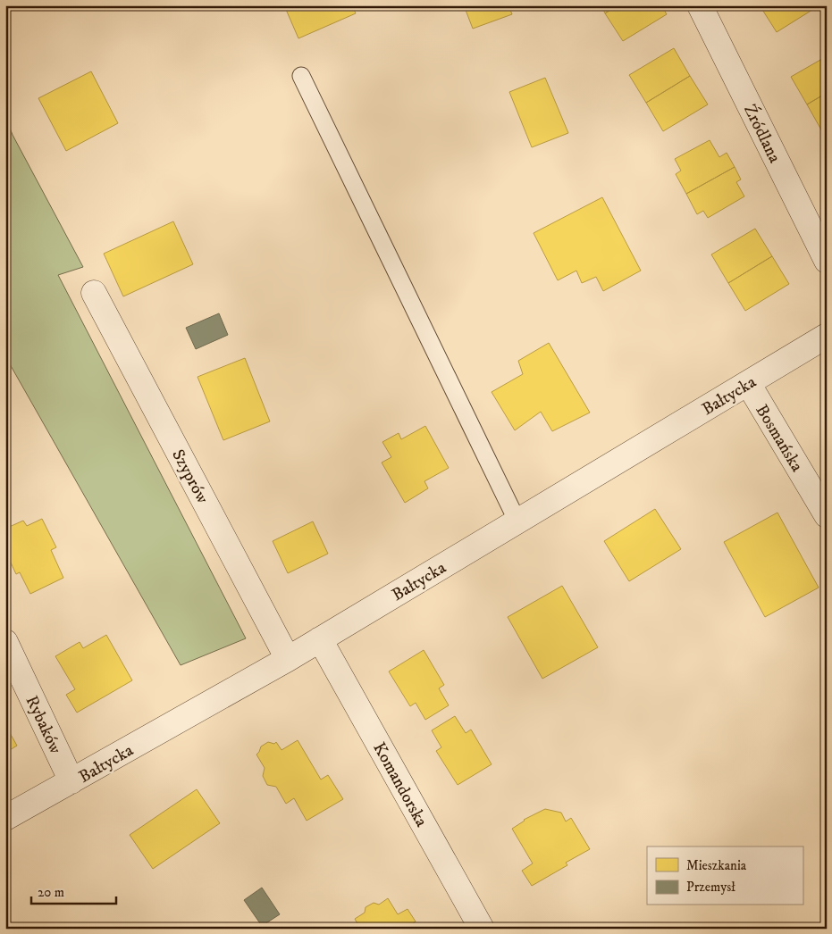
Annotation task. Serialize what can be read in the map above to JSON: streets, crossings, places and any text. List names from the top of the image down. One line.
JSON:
{"streets":{"street":["Źródlana","Bałtycka","Bosmańska","Szyprów","Rybaków","Komandorska"]},"crossings":[["Bałtycka","Bosmańska"],["Bałtycka","Szyprów"],["Bałtycka","Rybaków"],["Bałtycka","Komandorska"]],"legend":["Mieszkania","Przemysł"],"scale_bar":"20 m"}
